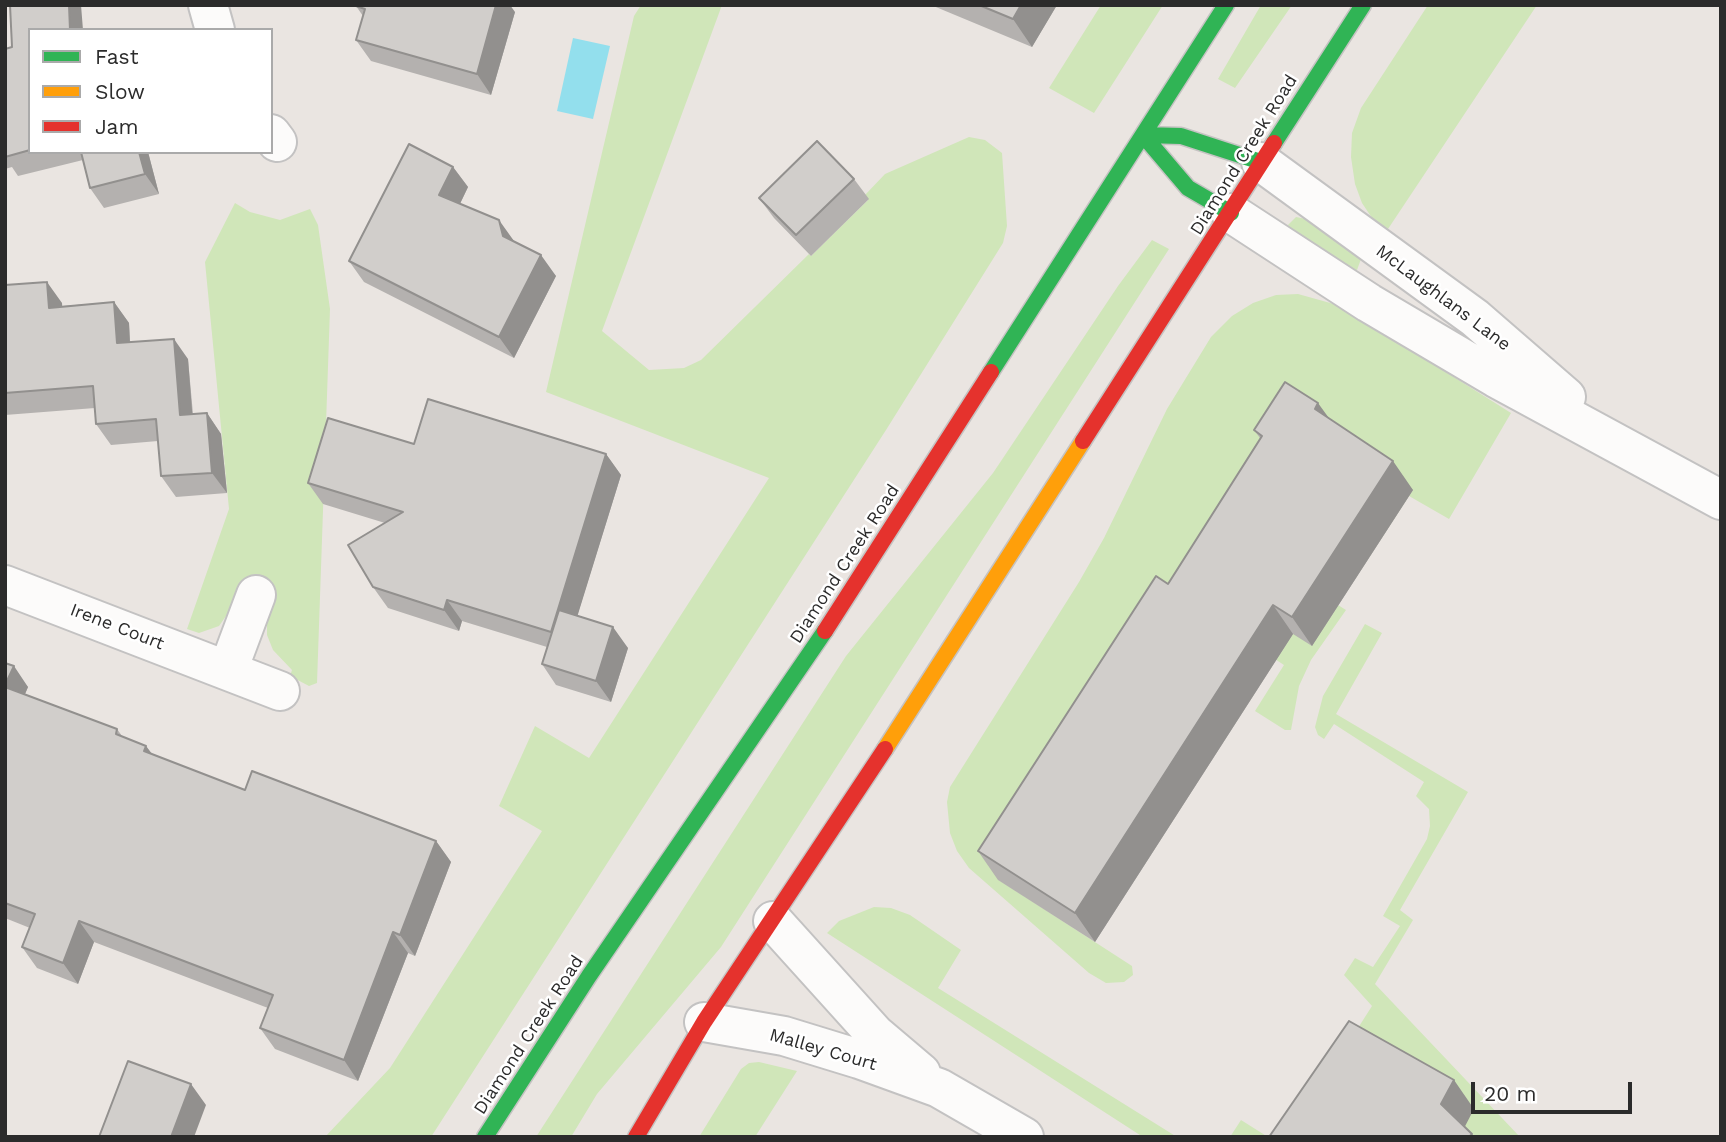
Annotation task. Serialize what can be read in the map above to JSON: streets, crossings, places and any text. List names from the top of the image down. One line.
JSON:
{"streets":{"main road":["Diamond Creek Road"],"street":["McLaughlans Lane","Irene Court","Malley Court"]},"crossings":[["Diamond Creek Road","McLaughlans Lane"],["Diamond Creek Road","Malley Court"]],"legend":["Fast","Slow","Jam"],"scale_bar":"20 m"}
